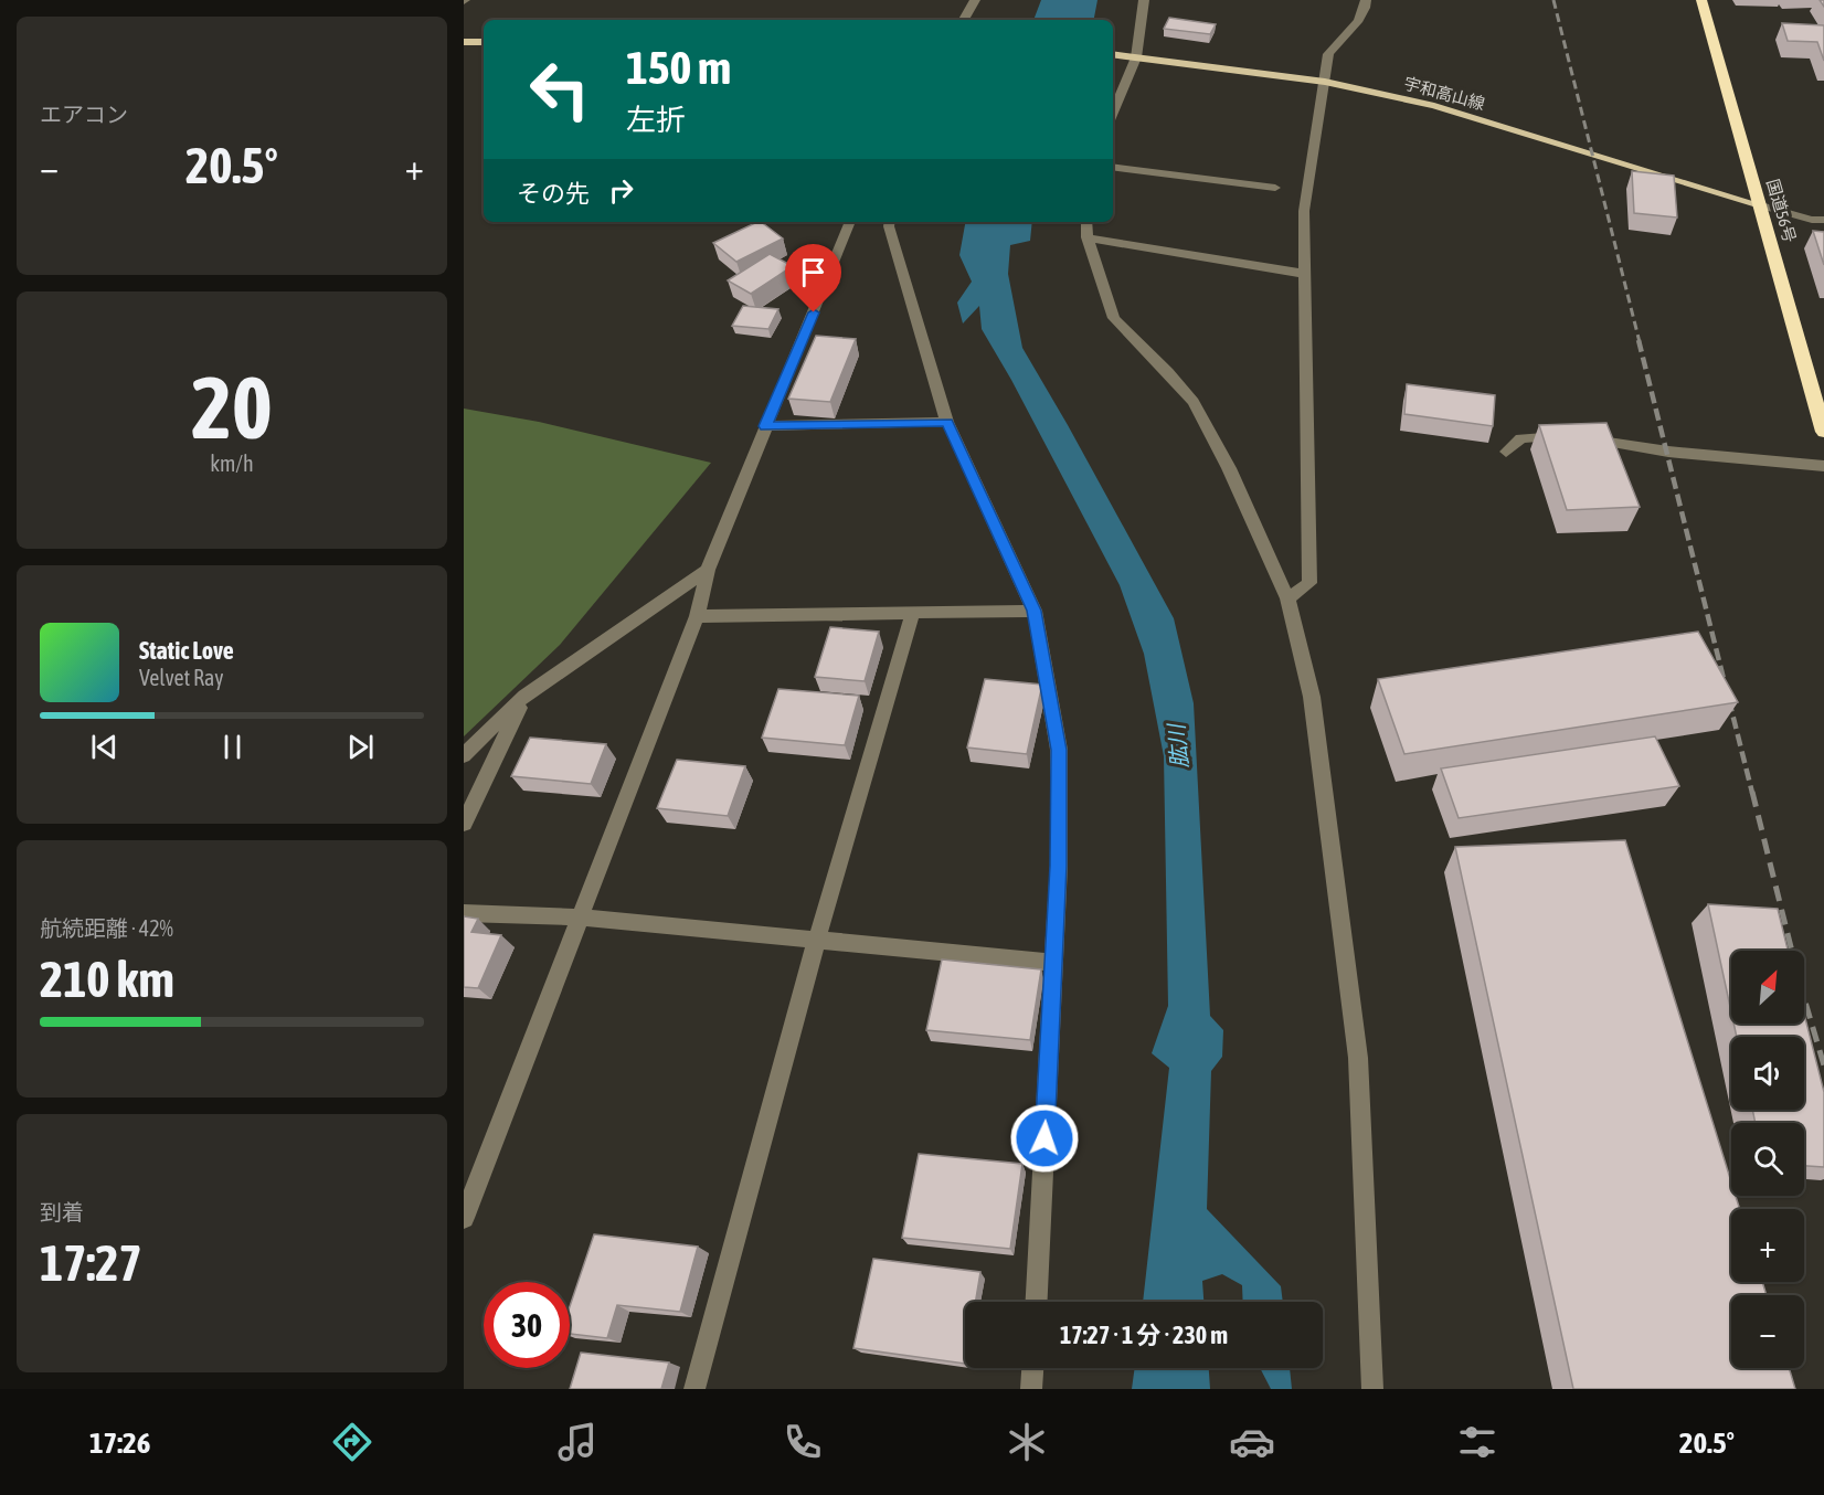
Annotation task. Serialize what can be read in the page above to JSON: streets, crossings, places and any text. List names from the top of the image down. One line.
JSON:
{"streets":{"highway":["国道56号"],"main road":["宇和高山線"]},"crossings":[["宇和高山線","国道56号"]],"water":["肱川"],"north":"top right","page":{"tile":["エアコン",["20","km/h"],["航続距離 · 42%","210 km"],["到着","17:27"]],"turn":["150 m","左折"],"heat":["−","20.5°","+"],"then":"その先","song":["Static Love","Velvet Ray"],"map_buttons":["+","−"],"limit":"30","trip":"17:27 · 1 分 · 230 m","tabs":["17:26","20.5°"]}}
